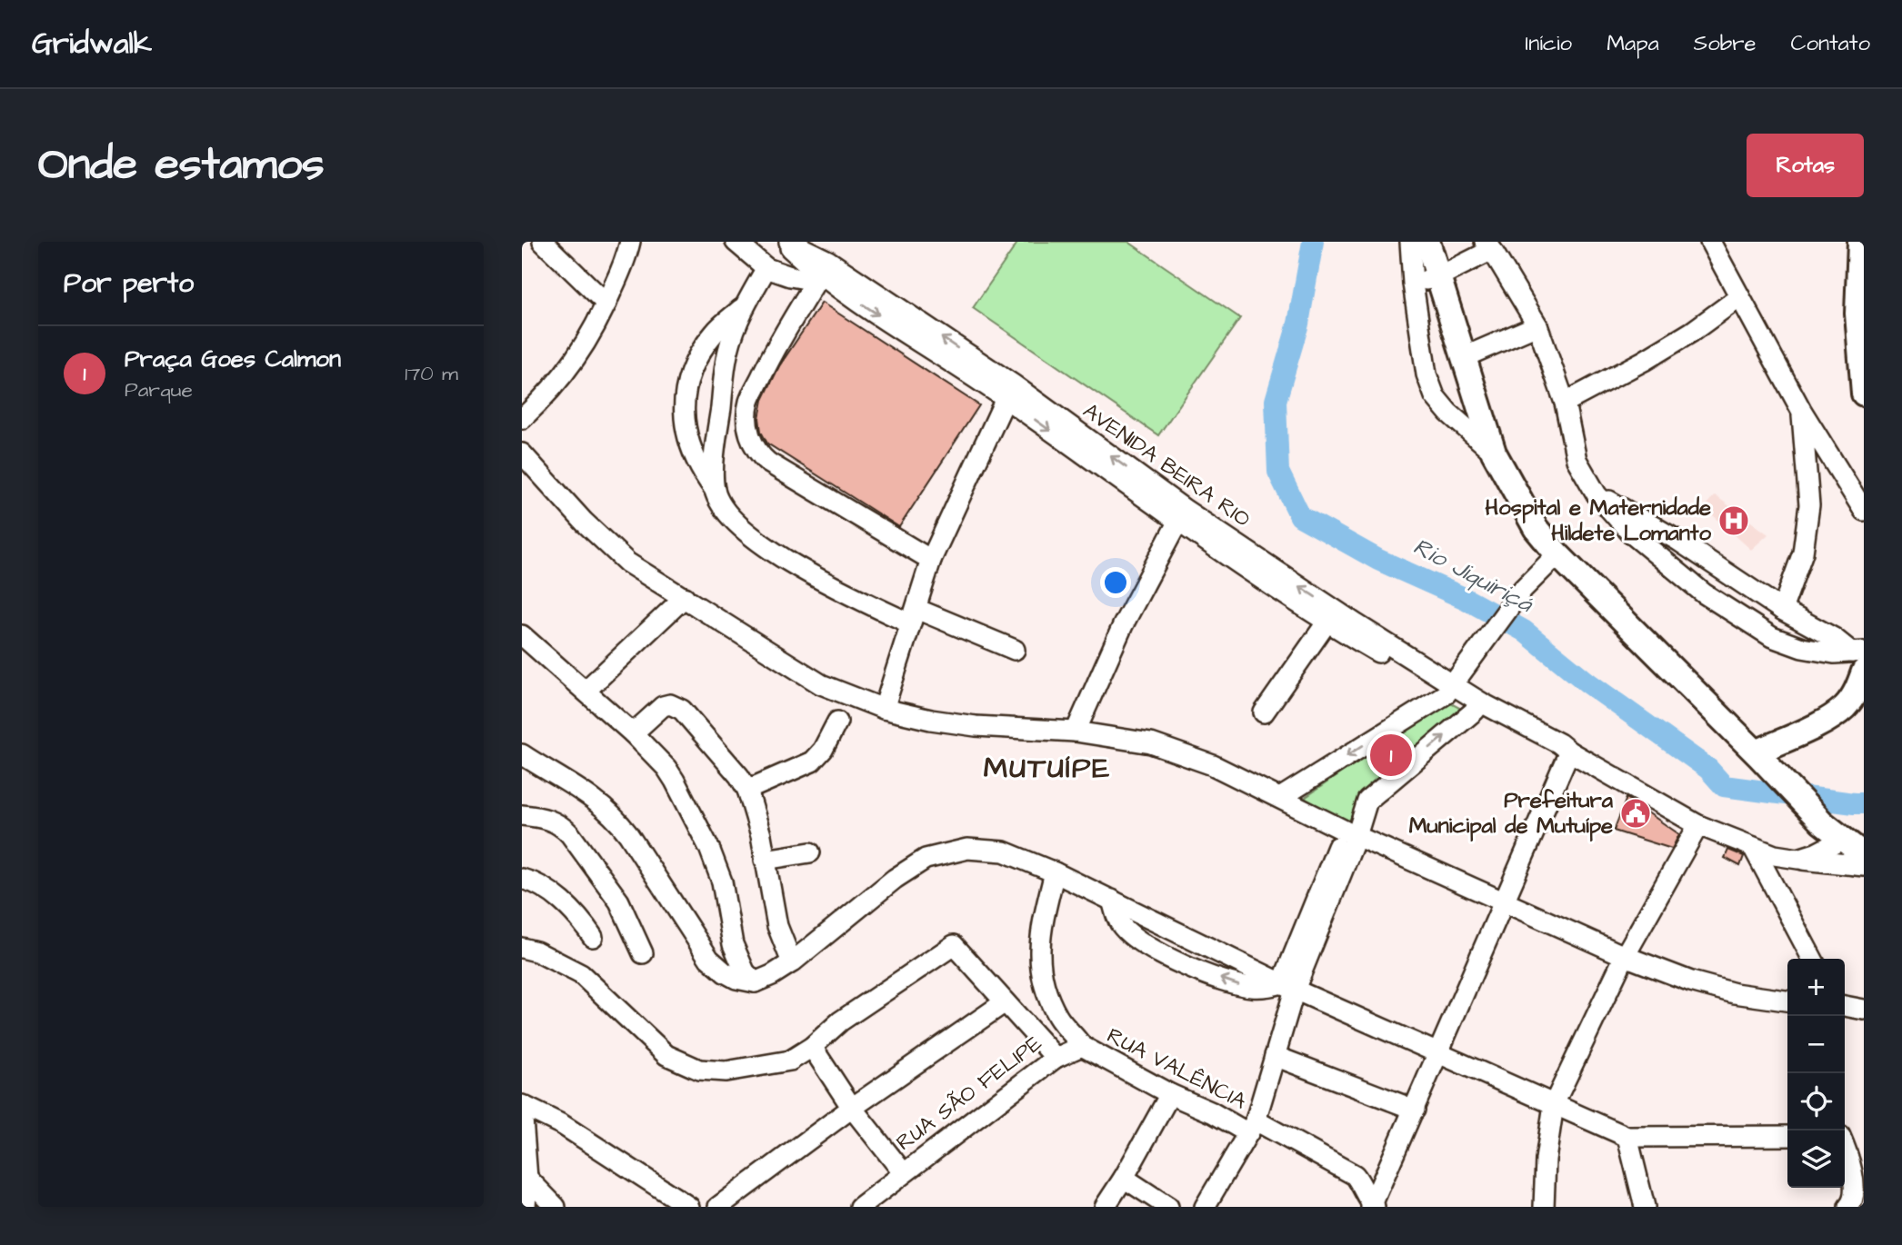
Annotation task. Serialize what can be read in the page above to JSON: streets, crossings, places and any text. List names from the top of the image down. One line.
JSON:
{"streets":{"street":["AVENIDA BEIRA RIO","RUA VALÊNCIA","RUA SÃO FELIPE"]},"crossings":[["RUA VALÊNCIA","RUA SÃO FELIPE"]],"districts":["MUTUÍPE"],"water":["Rio Jiquiriçá"],"places":{"hospital":["Hospital e Maternidade Hildete Lomanto"],"public building":["Prefeitura Municipal de Mutuípe"]},"page":{"header":"Gridwalk","nav":["Início","Mapa","Sobre","Contato"],"buttons":"Rotas","title":"Onde estamos","heading":"Por perto","list":[{"mark":"1","name":"Praça Goes Calmon","note":"Parque","value":"170 m"}],"pins":"1","map_buttons":["+","−"]}}
